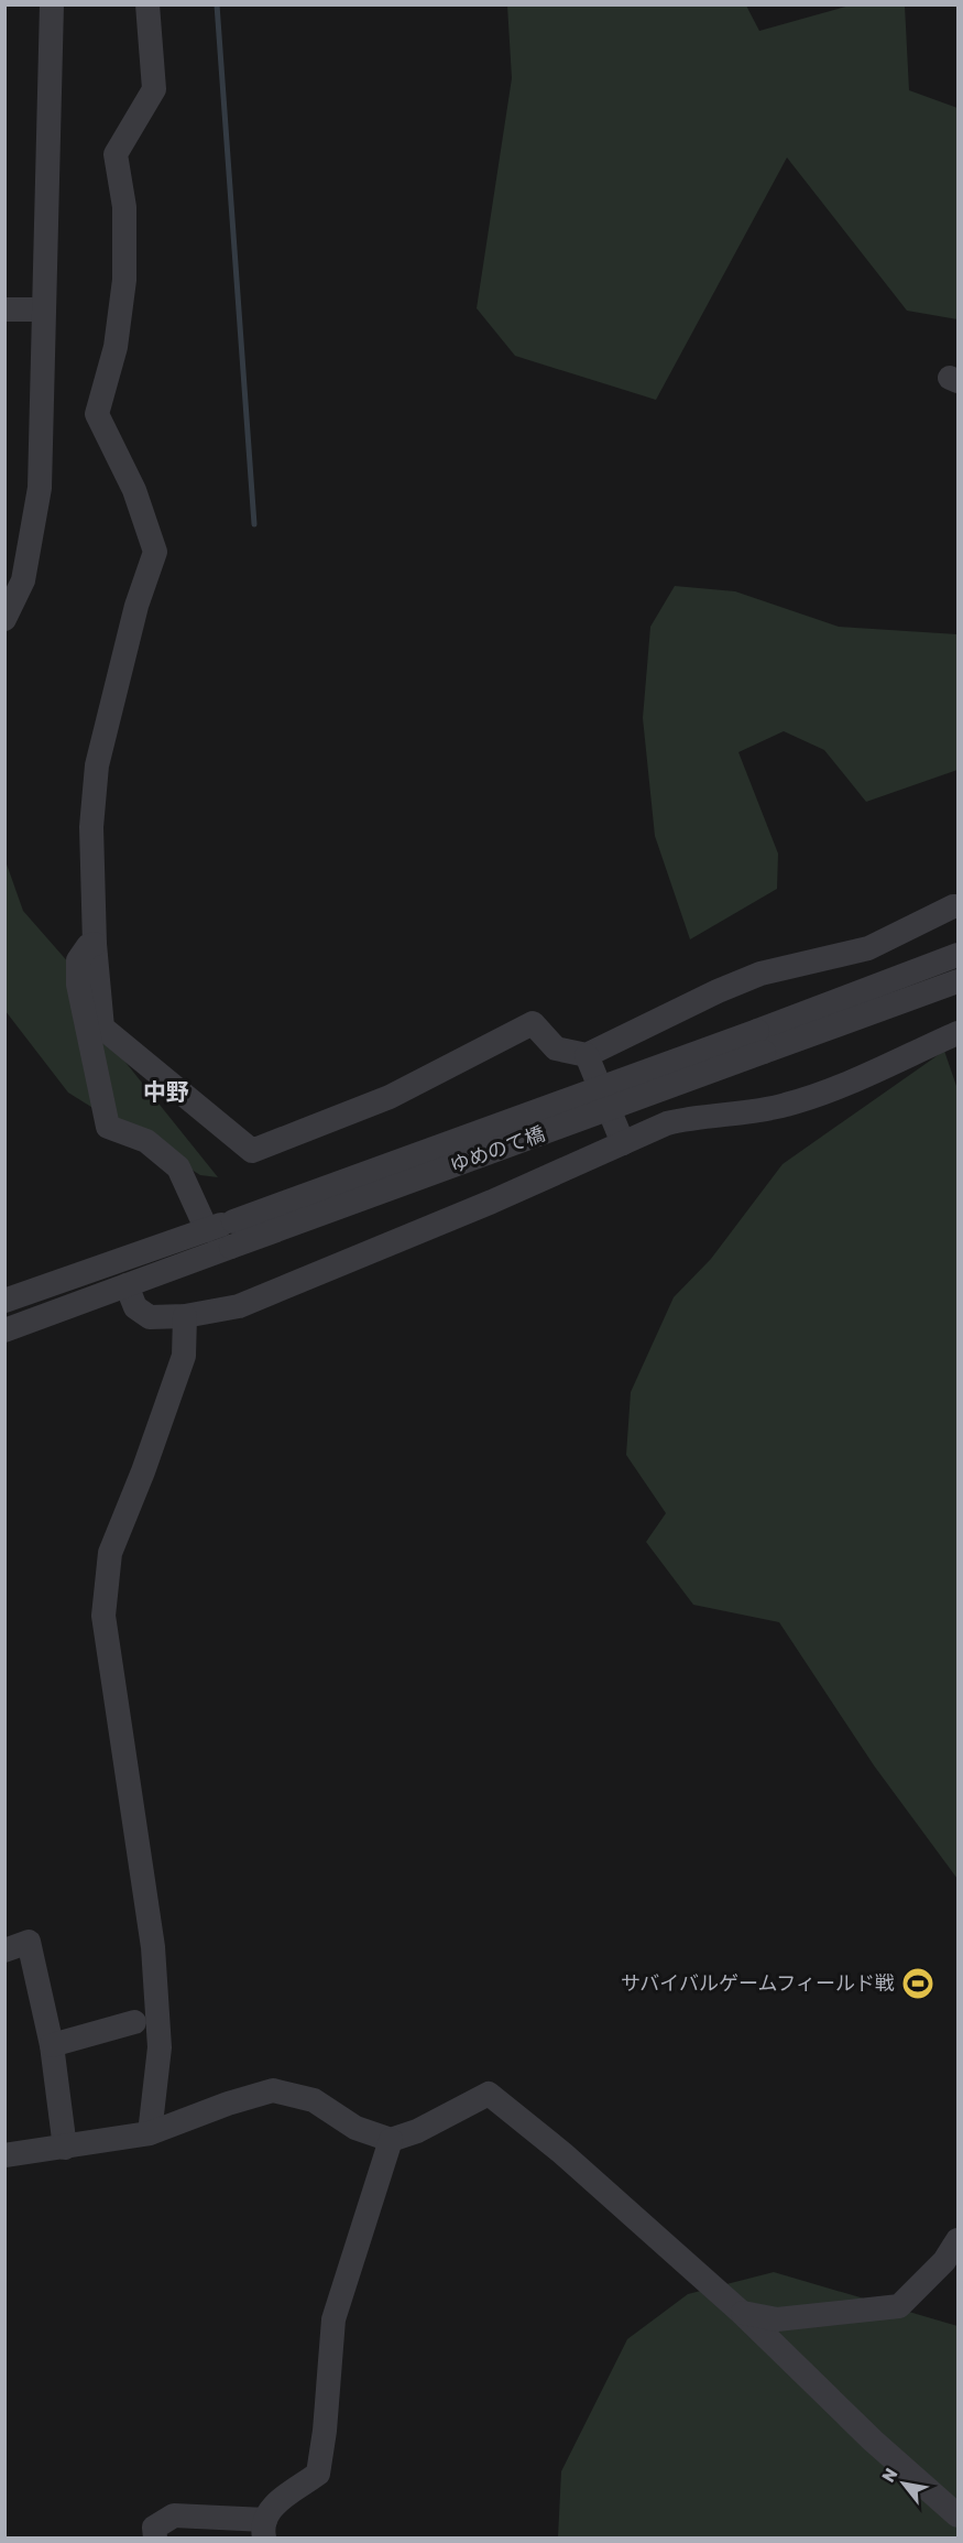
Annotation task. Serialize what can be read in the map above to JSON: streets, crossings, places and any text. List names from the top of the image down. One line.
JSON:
{"streets":{"street":["ゆめのて橋"]},"districts":["中野"],"places":{"sports":["サバイバルゲームフィールド戦"]},"north":"top left"}
